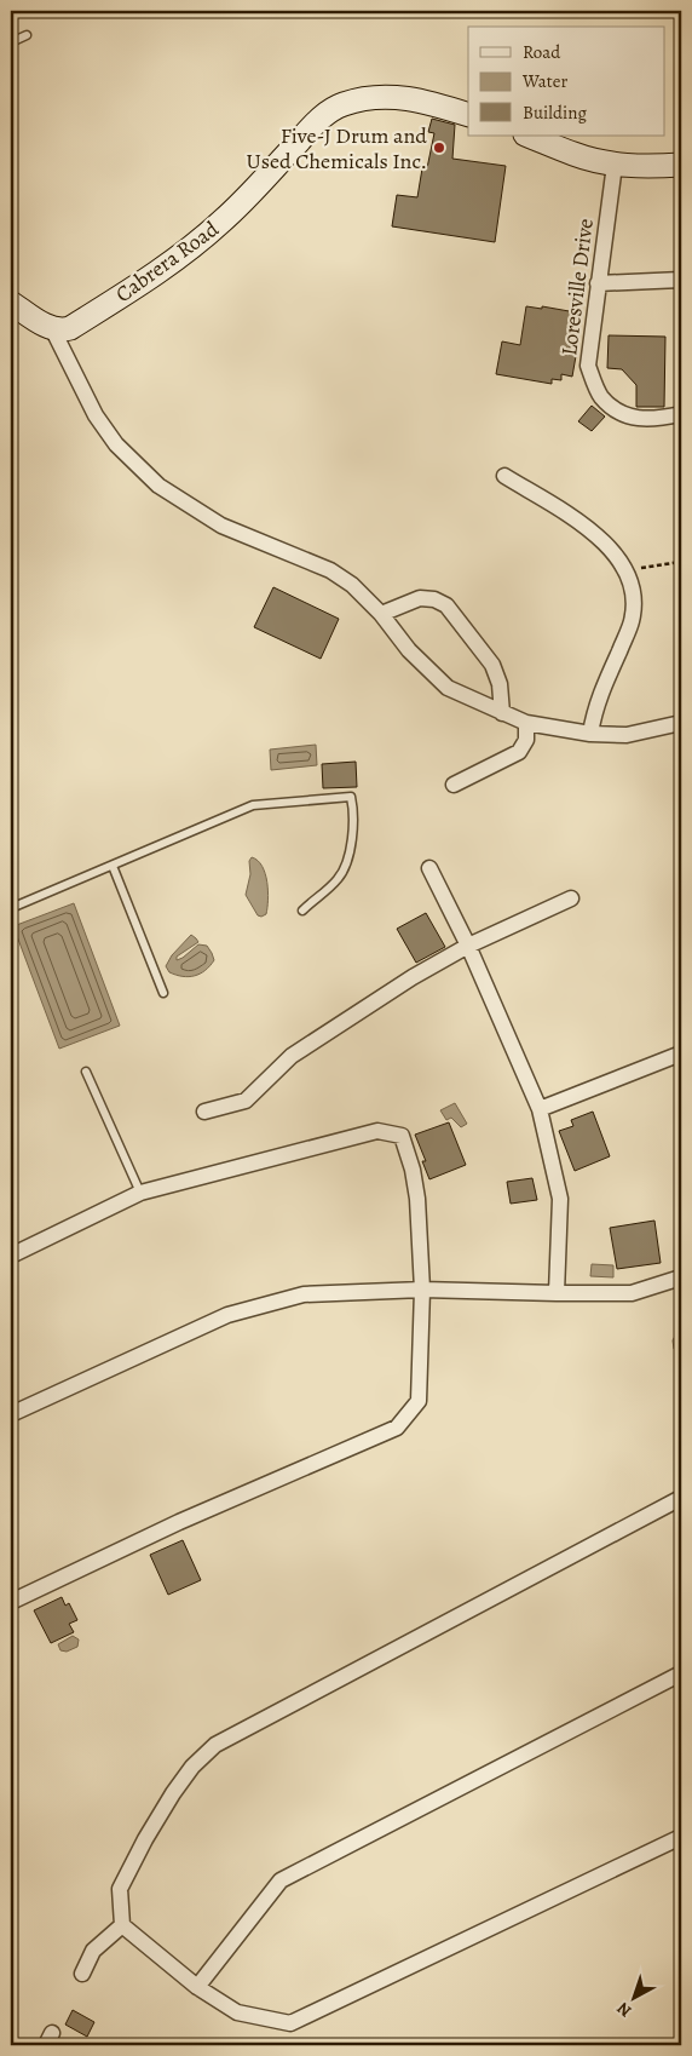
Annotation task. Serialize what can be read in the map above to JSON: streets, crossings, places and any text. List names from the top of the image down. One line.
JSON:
{"streets":{"main road":["Cabrera Road"],"street":["Loresville Drive"]},"places":["Five-J Drum and Used Chemicals Inc."],"legend":["Road","Water","Building"],"north":"bottom left"}
